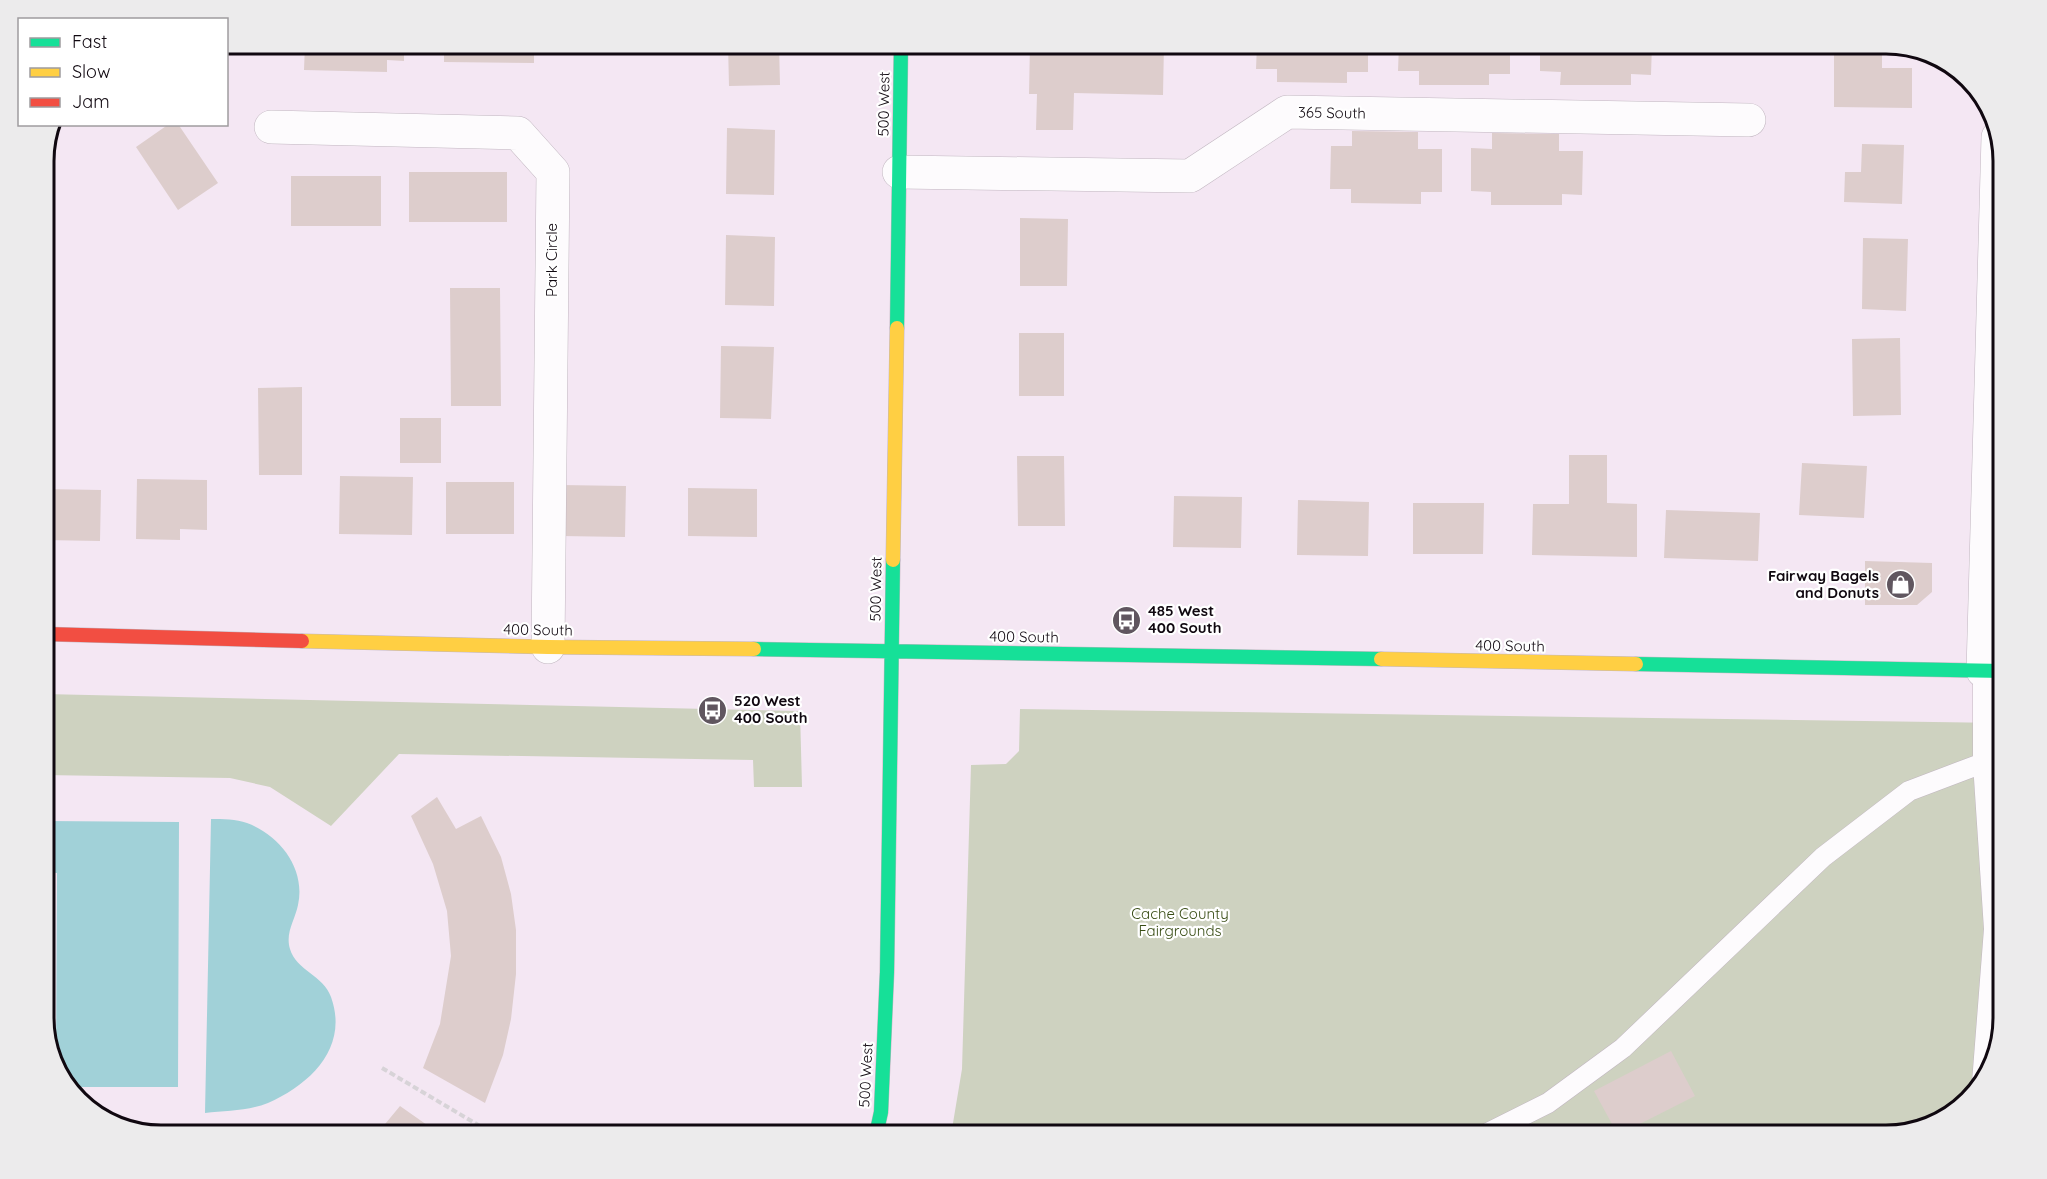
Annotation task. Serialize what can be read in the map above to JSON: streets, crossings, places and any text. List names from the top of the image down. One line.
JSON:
{"streets":{"street":["500 West","365 South","Park Circle","400 South"]},"crossings":[["500 West","365 South"],["500 West","400 South"],["Park Circle","400 South"]],"parks":["Cache County Fairgrounds"],"places":{"shop":["Fairway Bagels and Donuts"],"bus stop":["485 West 400 South","520 West 400 South"]},"legend":["Fast","Slow","Jam"]}
